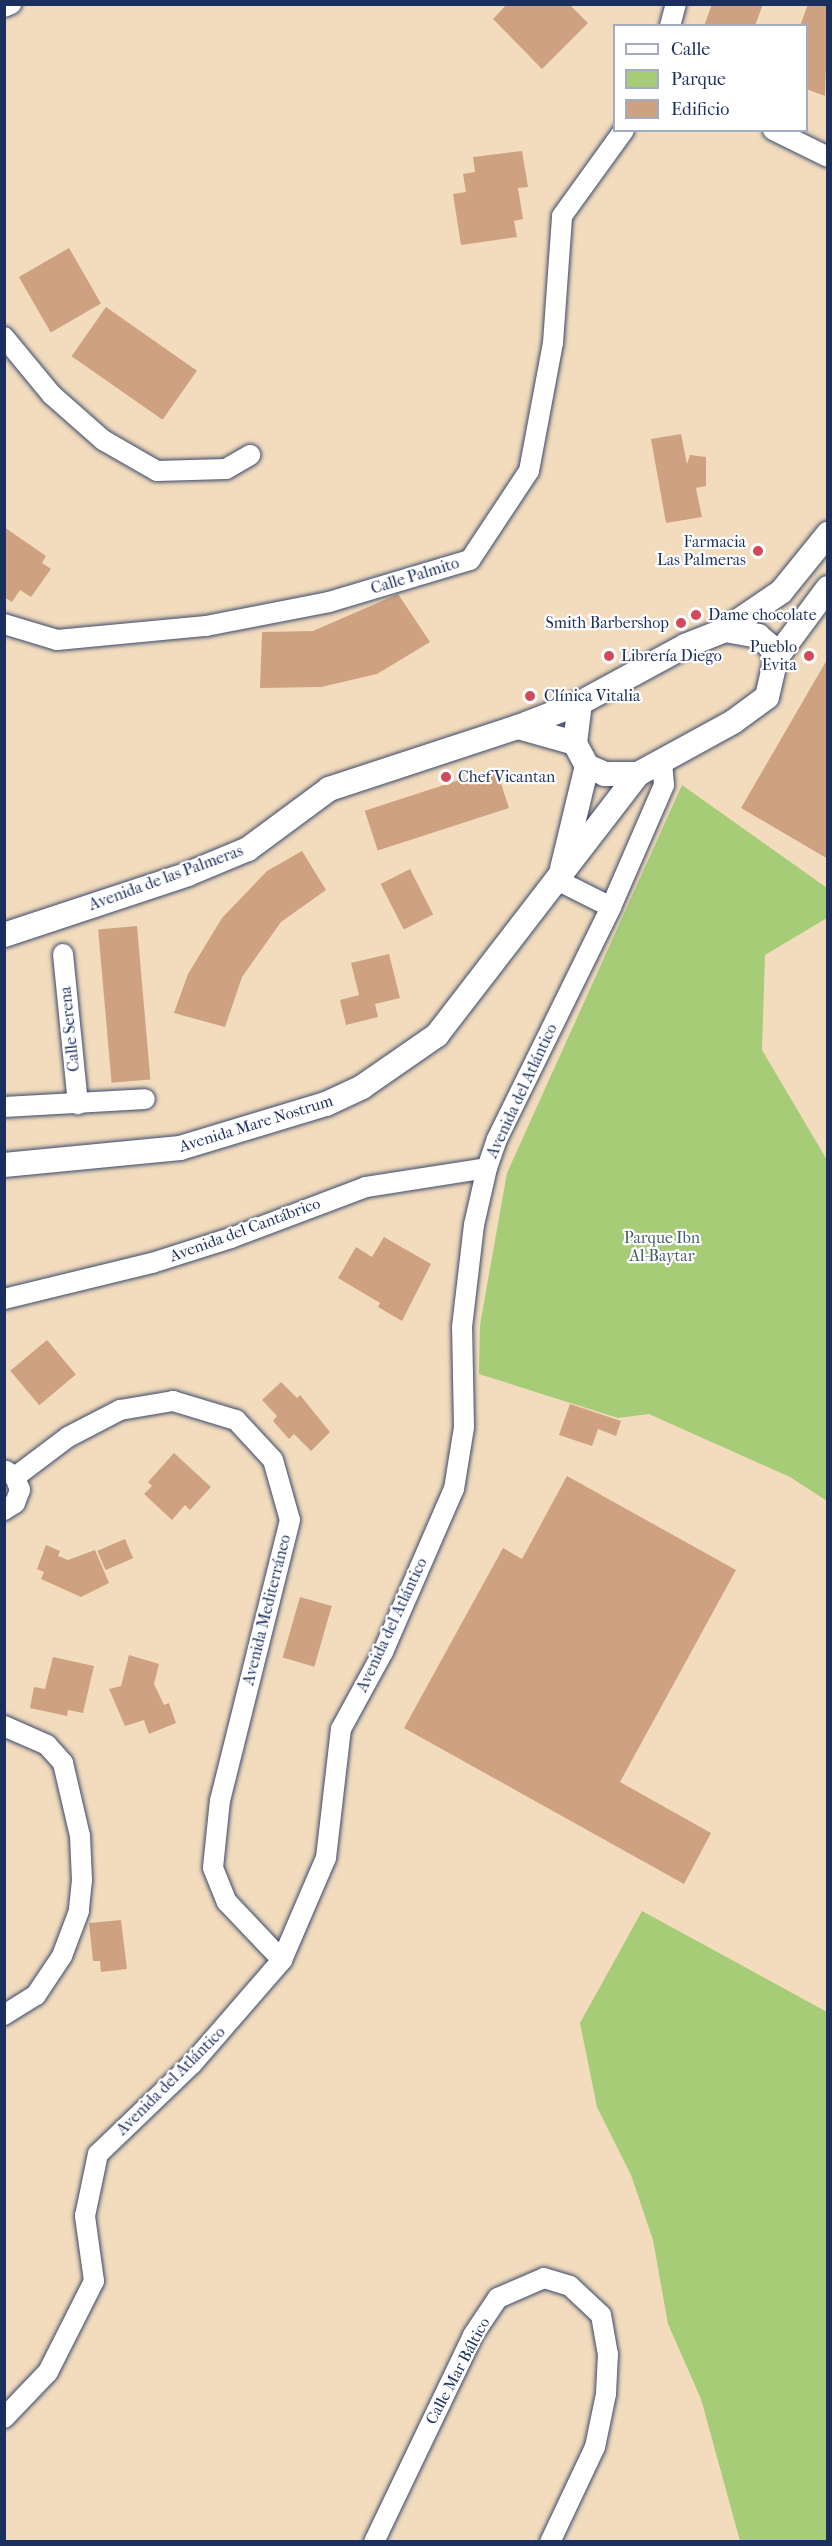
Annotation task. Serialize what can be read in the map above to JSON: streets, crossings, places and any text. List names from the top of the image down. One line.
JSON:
{"streets":{"street":["Calle Palmito","Avenida de las Palmeras","Calle Serena","Avenida del Atlántico","Avenida Mare Nostrum","Avenida del Cantábrico","Avenida Mediterráneo","Calle Mar Báltico"]},"crossings":[["Avenida del Atlántico","Avenida del Cantábrico"],["Avenida del Atlántico","Avenida Mediterráneo"]],"parks":["Parque Ibn Al-Baytar"],"places":["Farmacia Las Palmeras","Dame chocolate","Smith Barbershop","Librería Diego","Pueblo Evita","Clínica Vitalia","Chef Vicantan"],"legend":["Calle","Parque","Edificio"]}
